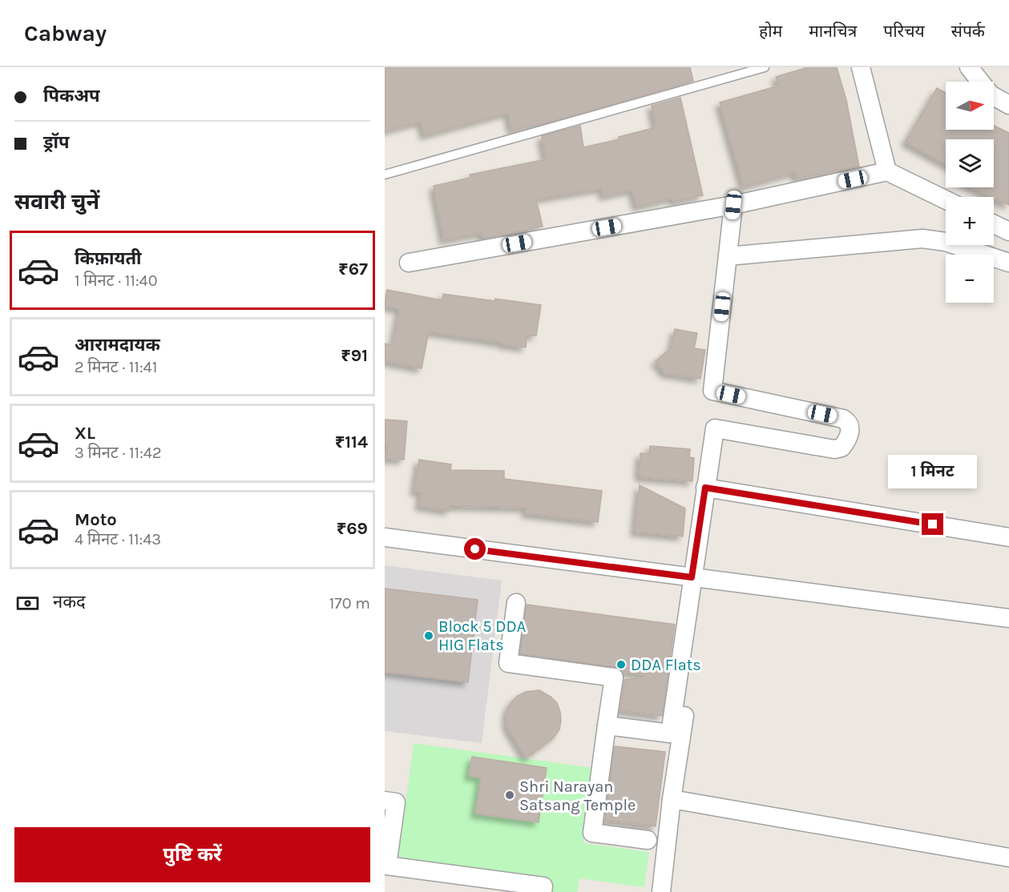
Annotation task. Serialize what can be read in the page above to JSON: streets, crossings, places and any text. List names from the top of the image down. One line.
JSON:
{"places":["Block 5 DDA HIG Flats","DDA Flats","Shri Narayan Satsang Temple"],"north":"right","page":{"header":"Cabway","nav":["होम","मानचित्र","परिचय","संपर्क"],"banner":["पिकअप","ड्रॉप"],"map_buttons":["+","−"],"heading":"सवारी चुनें","list":[{"name":"किफ़ायती","note":"1 मिनट · 11:40","value":"₹67"},{"name":"आरामदायक","note":"2 मिनट · 11:41","value":"₹91"},{"name":"XL","note":"3 मिनट · 11:42","value":"₹114"},{"name":"Moto","note":"4 मिनट · 11:43","value":"₹69"}],"bubble":"1 मिनट","pay":["नकद","170 m"],"buttons":"पुष्टि करें"}}
